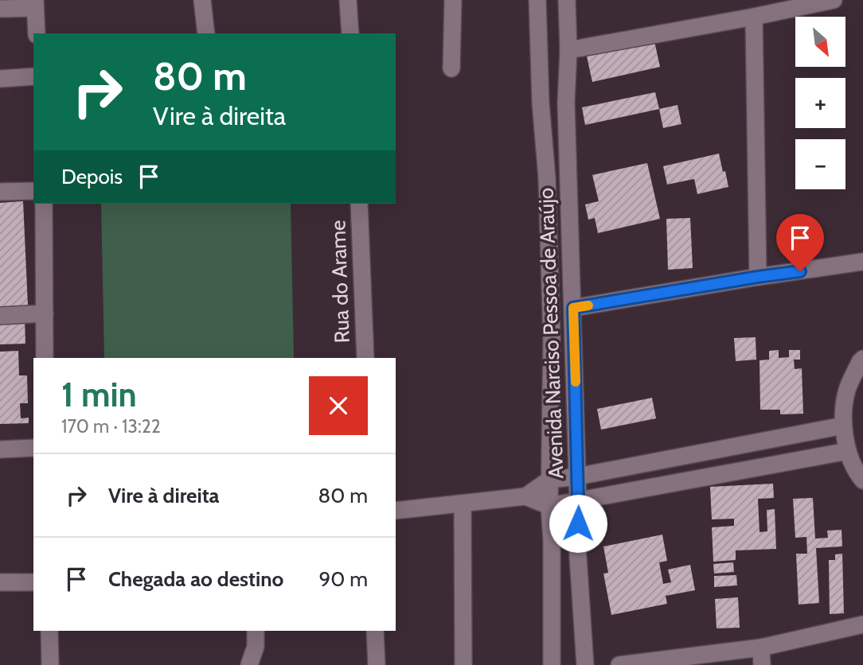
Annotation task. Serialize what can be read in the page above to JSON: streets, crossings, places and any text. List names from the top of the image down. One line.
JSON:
{"streets":{"street":["Rua do Arame","Avenida Narciso Pessoa de Araújo"]},"north":"bottom right","page":{"map_buttons":["+","−"],"turn":["80 m","Vire à direita"],"then":"Depois","heading":["1 min","170 m · 13:22"],"list":[{"name":"Vire à direita","value":"80 m"},{"name":"Chegada ao destino","value":"90 m"}]}}
